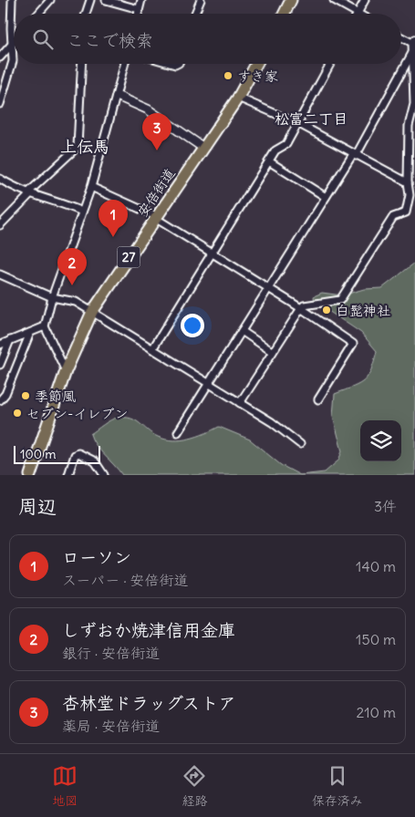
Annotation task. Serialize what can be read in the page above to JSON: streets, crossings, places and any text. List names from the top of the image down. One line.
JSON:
{"streets":{"main road":["安倍街道","27"]},"districts":["松富二丁目","上伝馬"],"places":["すき家","白髭神社","季節風","セブン-イレブン"],"scale_bar":"100 m","page":{"search":"ここで検索","pins":["3","1","2"],"scale":"100 m","heading":["周辺","3件"],"list":[{"mark":"1","name":"ローソン","note":"スーパー · 安倍街道","value":"140 m"},{"mark":"2","name":"しずおか焼津信用金庫","note":"銀行 · 安倍街道","value":"150 m"},{"mark":"3","name":"杏林堂ドラッグストア","note":"薬局 · 安倍街道","value":"210 m"}],"nav":["地図","経路","保存済み"]}}
